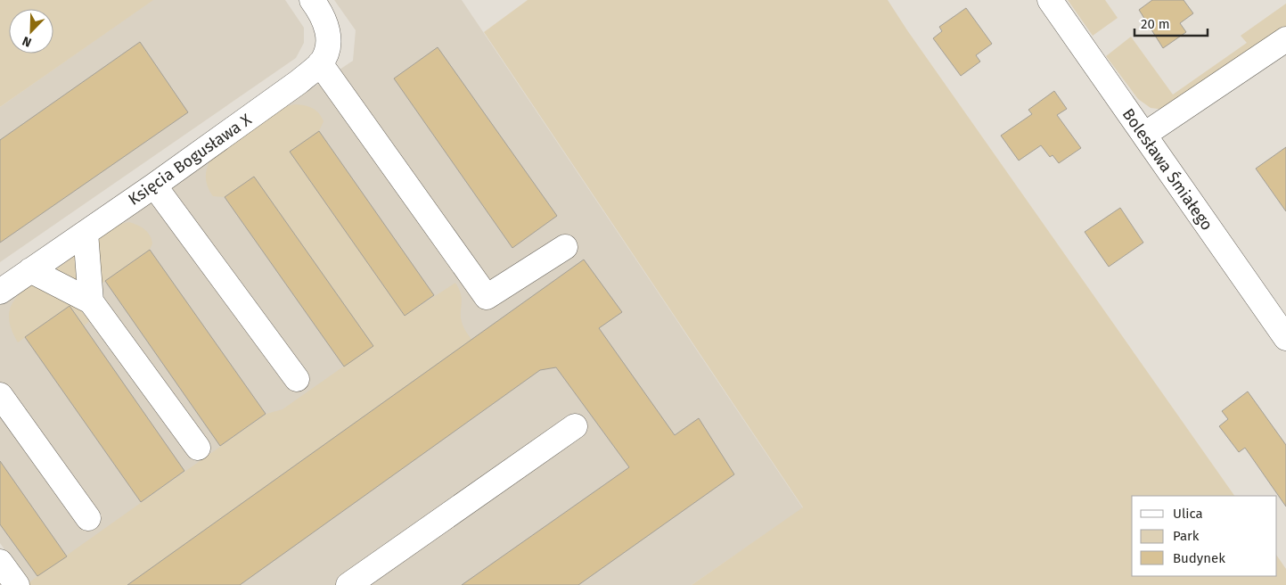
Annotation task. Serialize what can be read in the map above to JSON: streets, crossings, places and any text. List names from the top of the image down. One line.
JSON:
{"streets":{"street":["Księcia Bogusława X","Bolesława Śmiałego"]},"legend":["Ulica","Park","Budynek"],"scale_bar":"20 m","north":"bottom left"}
